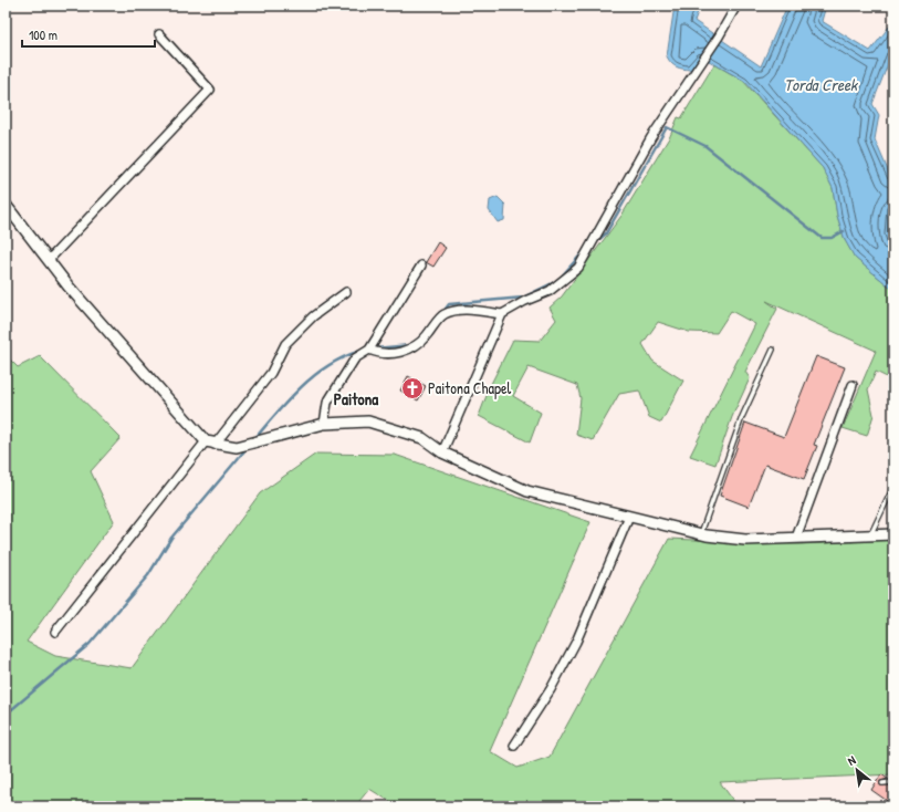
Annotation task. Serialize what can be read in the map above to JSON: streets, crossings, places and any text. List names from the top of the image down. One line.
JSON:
{"districts":["Paitona"],"water":["Torda Creek"],"places":{"church":["Paitona Chapel"]},"scale_bar":"100 m","north":"top left"}
